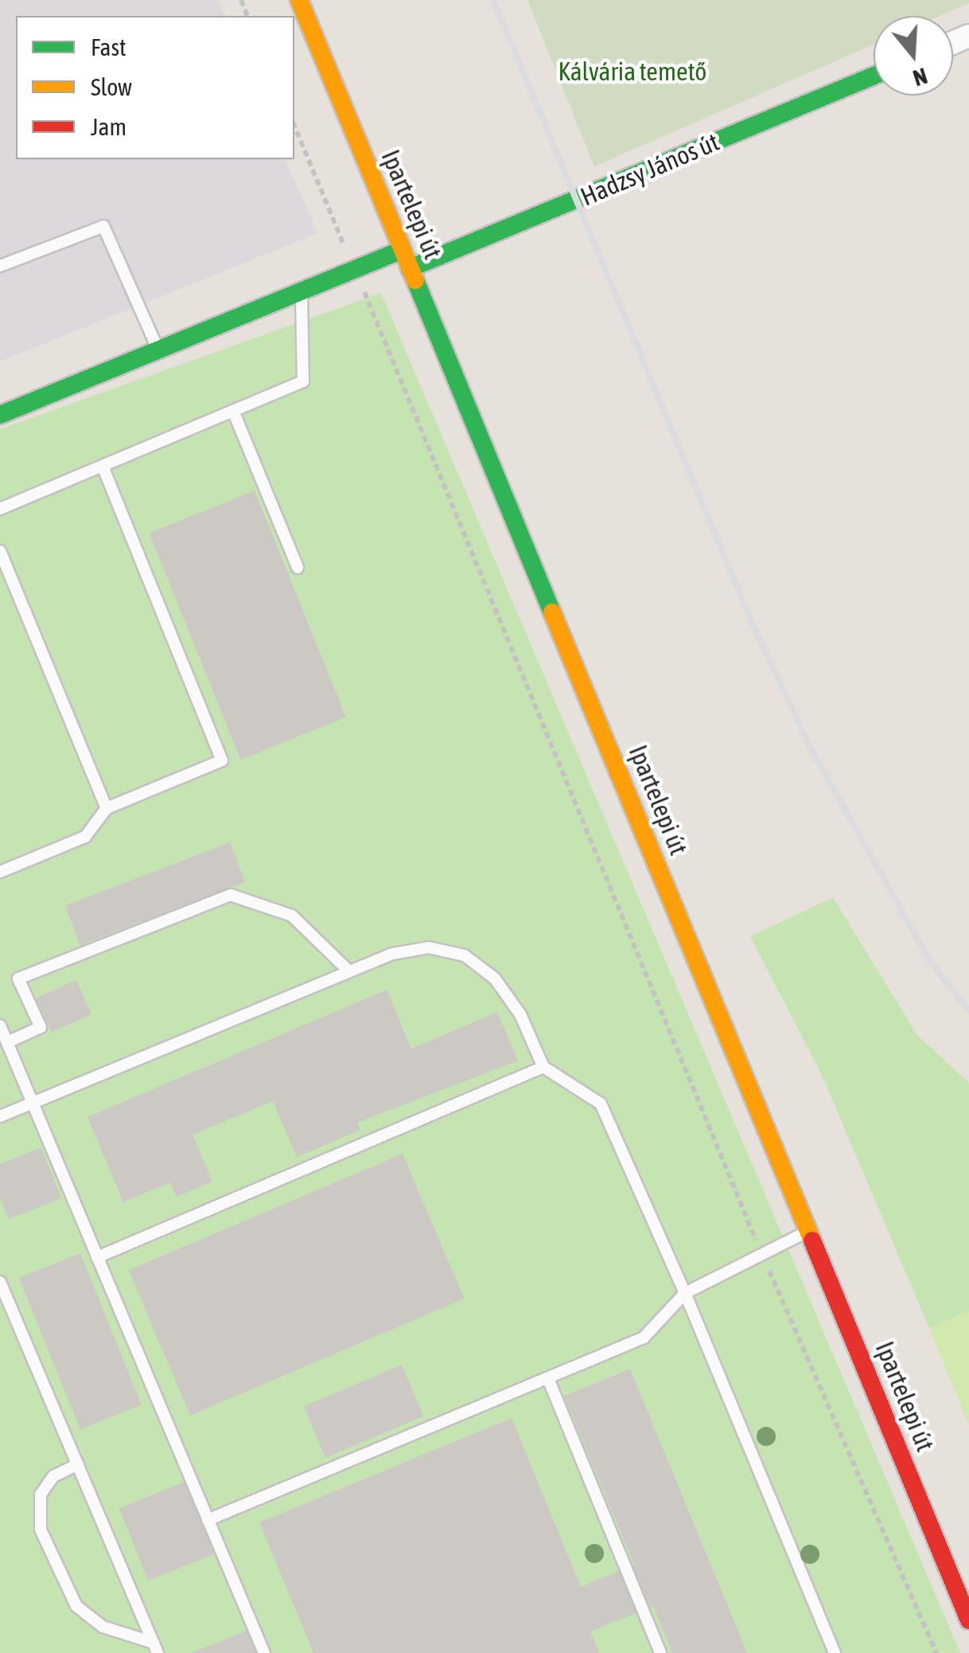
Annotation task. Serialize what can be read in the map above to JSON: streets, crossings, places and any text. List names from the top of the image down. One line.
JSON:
{"streets":{"main road":["Hadzsy János út","Ipartelepi út"]},"crossings":[["Hadzsy János út","Ipartelepi út"]],"parks":["Kálvária temető"],"legend":["Fast","Slow","Jam"],"north":"bottom"}
